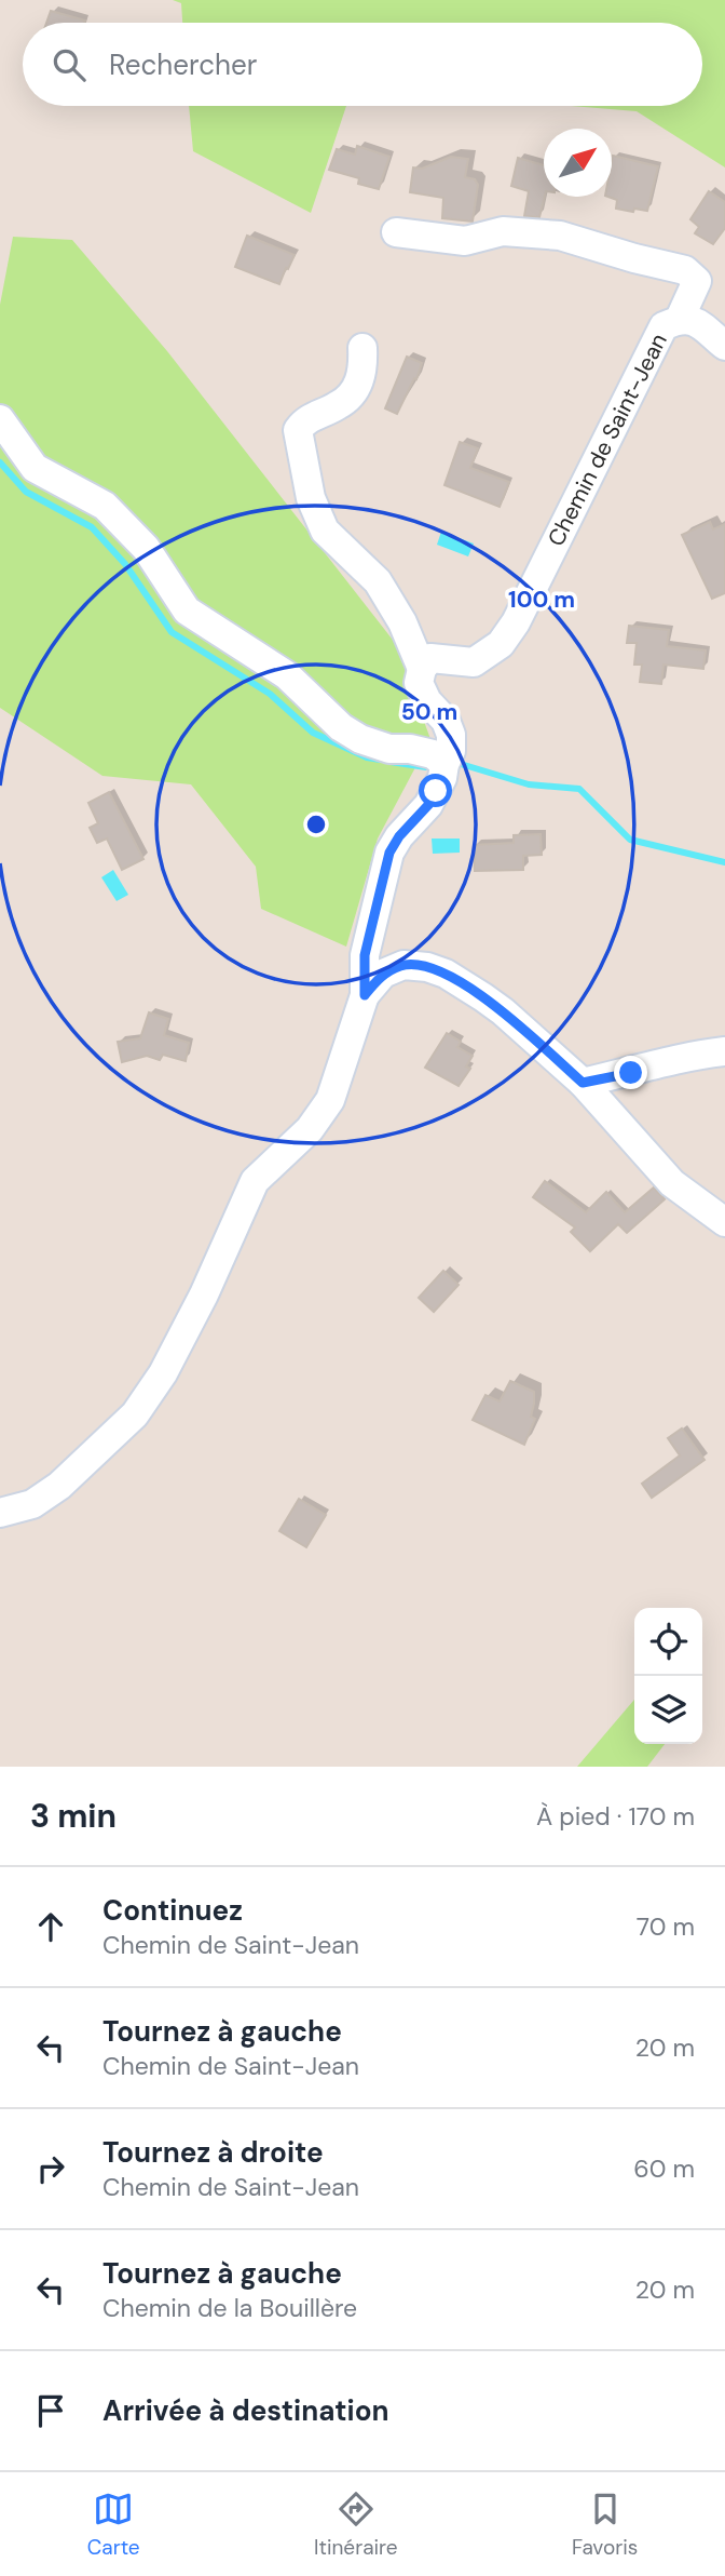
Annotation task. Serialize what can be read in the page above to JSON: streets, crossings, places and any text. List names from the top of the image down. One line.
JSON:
{"streets":{"street":["Chemin de Saint-Jean"]},"north":"top right","page":{"search":"Rechercher","heading":["3 min","À pied · 170 m"],"list":[["Continuez","Chemin de Saint-Jean","70 m"],["Tournez à gauche","Chemin de Saint-Jean","20 m"],["Tournez à droite","Chemin de Saint-Jean","60 m"],["Tournez à gauche","Chemin de la Bouillère","20 m"],"Arrivée à destination"],"nav":["Carte","Itinéraire","Favoris"]},"rings":["100 m","50 m"]}
